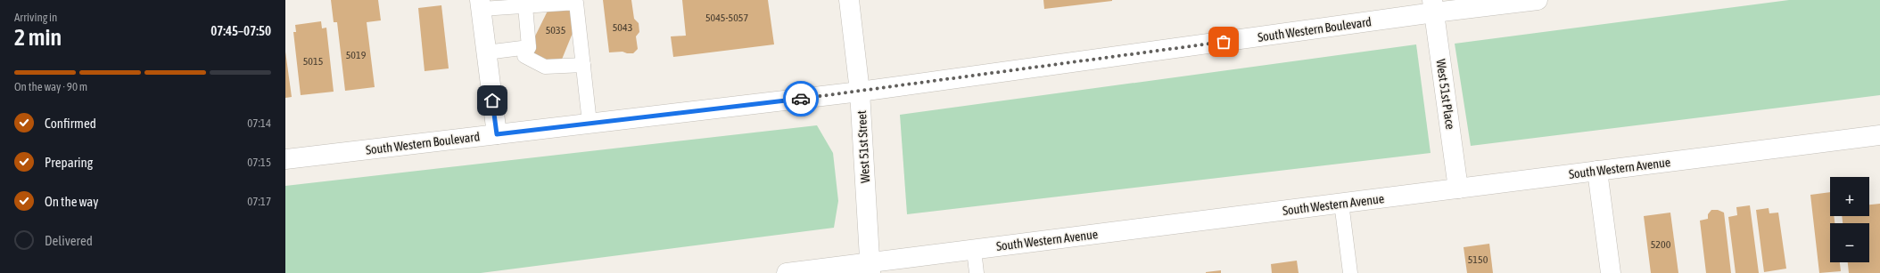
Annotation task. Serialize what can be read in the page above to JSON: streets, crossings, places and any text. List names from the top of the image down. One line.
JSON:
{"streets":{"street":["South Western Boulevard","West 51st Place","West 51st Street","South Western Avenue"]},"crossings":[["South Western Boulevard","West 51st Place"],["South Western Boulevard","West 51st Street"],["West 51st Place","South Western Avenue"],["West 51st Street","South Western Avenue"]],"house_numbers":["5045-5057","5043","5035","5019","5015","5200","5150"],"page":{"heading":["2 min","Arriving in","07:45–07:50"],"bar":"On the way · 90 m","list":[["Confirmed","07:14"],["Preparing","07:15"],["On the way","07:17"],"Delivered"],"map_buttons":["+","−"]}}
